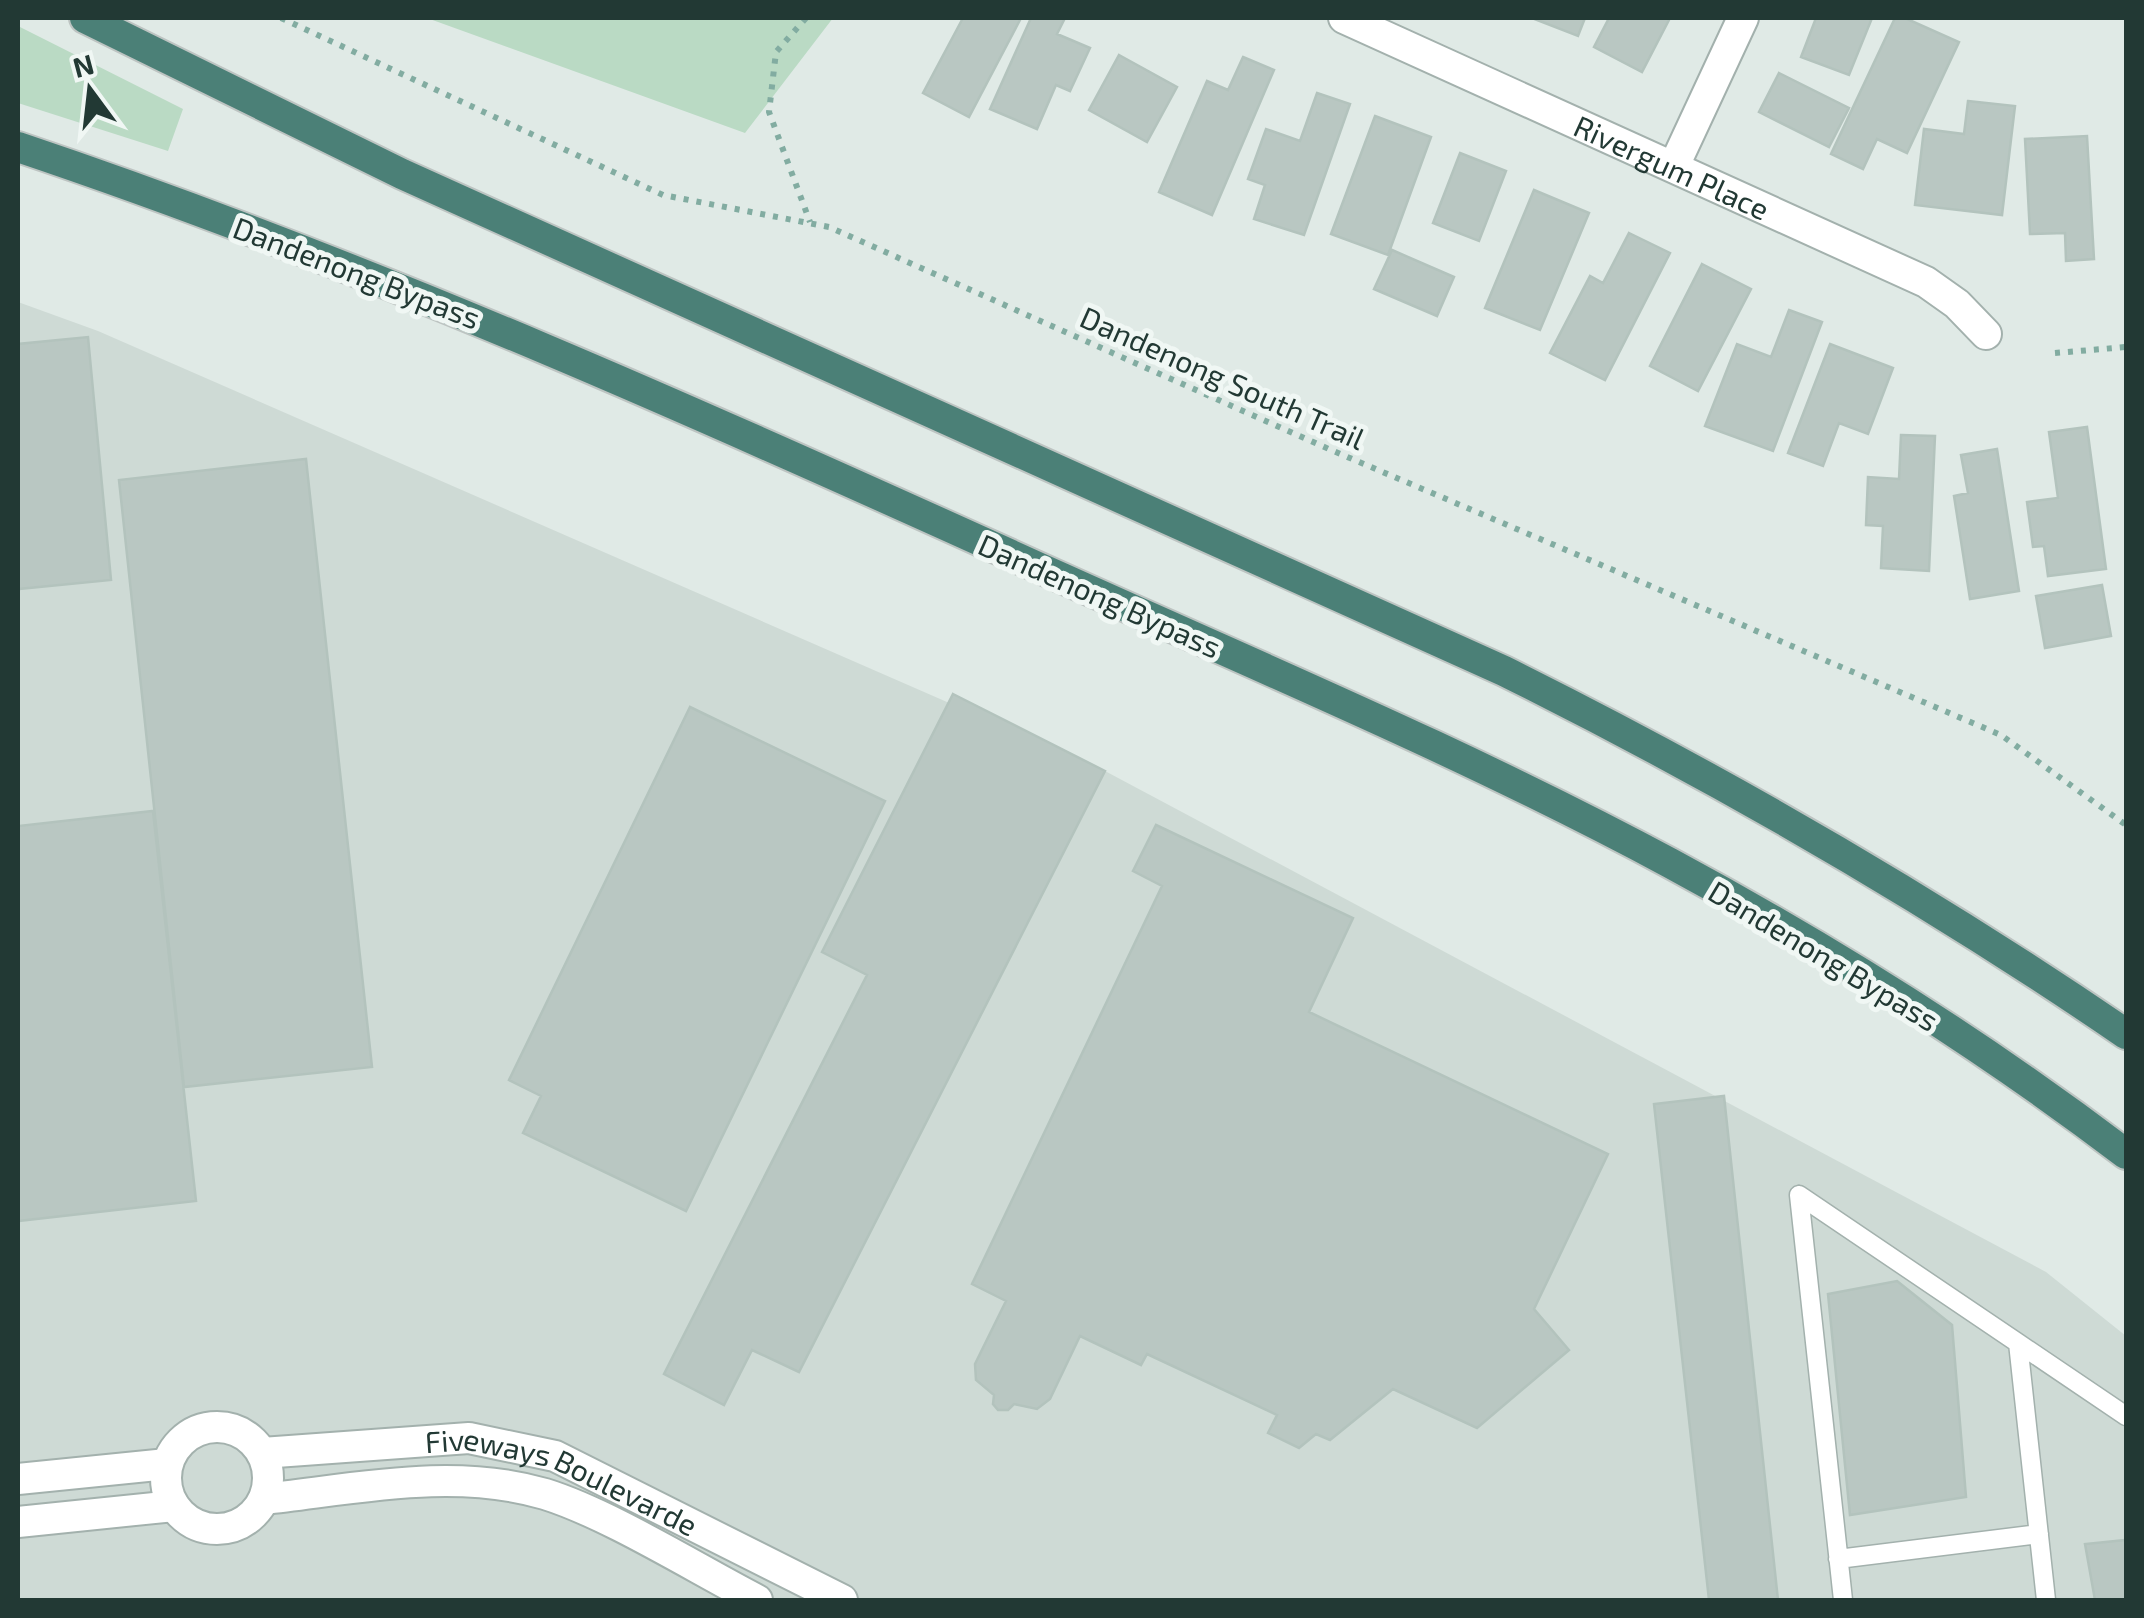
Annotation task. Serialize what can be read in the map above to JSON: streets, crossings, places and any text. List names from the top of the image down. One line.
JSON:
{"streets":{"highway":["Dandenong Bypass"],"street":["Rivergum Place","Fiveways Boulevarde"],"path":["Dandenong South Trail"]},"north":"top"}
